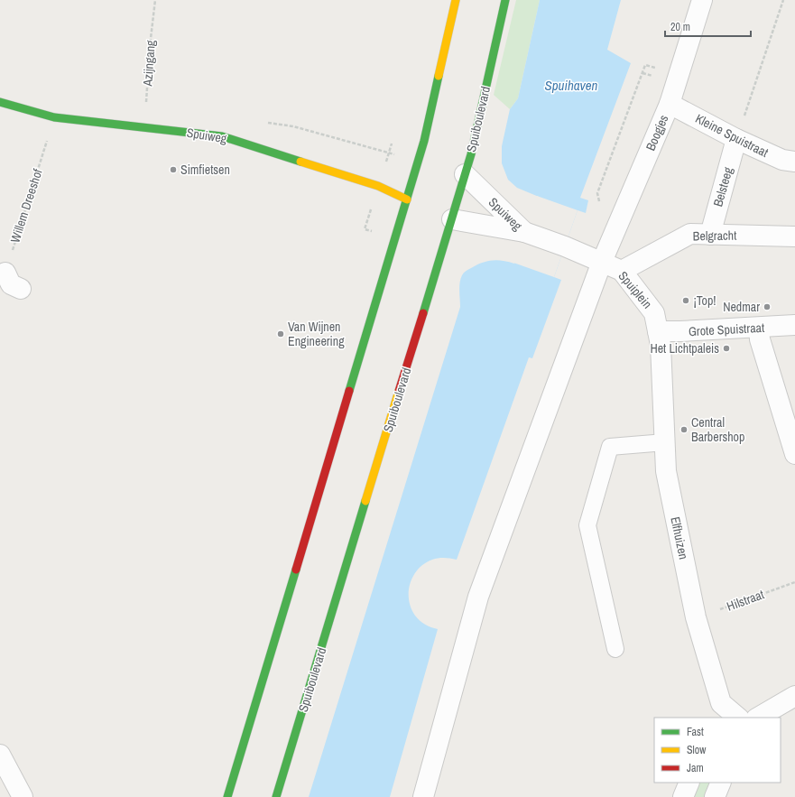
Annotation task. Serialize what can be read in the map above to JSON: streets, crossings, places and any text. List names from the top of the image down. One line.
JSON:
{"streets":{"street":["Spuiboulevard","Boogjes","Spuiweg","Kleine Spuistraat","Belsteeg","Belgracht","Spuiplein","Grote Spuistraat","Elfhuizen"],"path":["Azijngang","Willem Dreeshof","Hilstraat"]},"crossings":[["Azijngang","Spuiweg"],["Spuiboulevard","Spuiweg"],["Boogjes","Kleine Spuistraat"],["Boogjes","Spuiplein"],["Spuiweg","Willem Dreeshof"],["Spuiweg","Spuiplein"],["Kleine Spuistraat","Belsteeg"],["Belsteeg","Belgracht"],["Belgracht","Spuiplein"],["Spuiplein","Grote Spuistraat"],["Spuiplein","Elfhuizen"],["Grote Spuistraat","Elfhuizen"],["Elfhuizen","Hilstraat"]],"water":["Spuihaven"],"places":["Simfietsen","¡Top!","Nedmar","Van Wijnen Engineering","Het Lichtpaleis","Central Barbershop"],"legend":["Fast","Slow","Jam"],"scale_bar":"20 m"}
